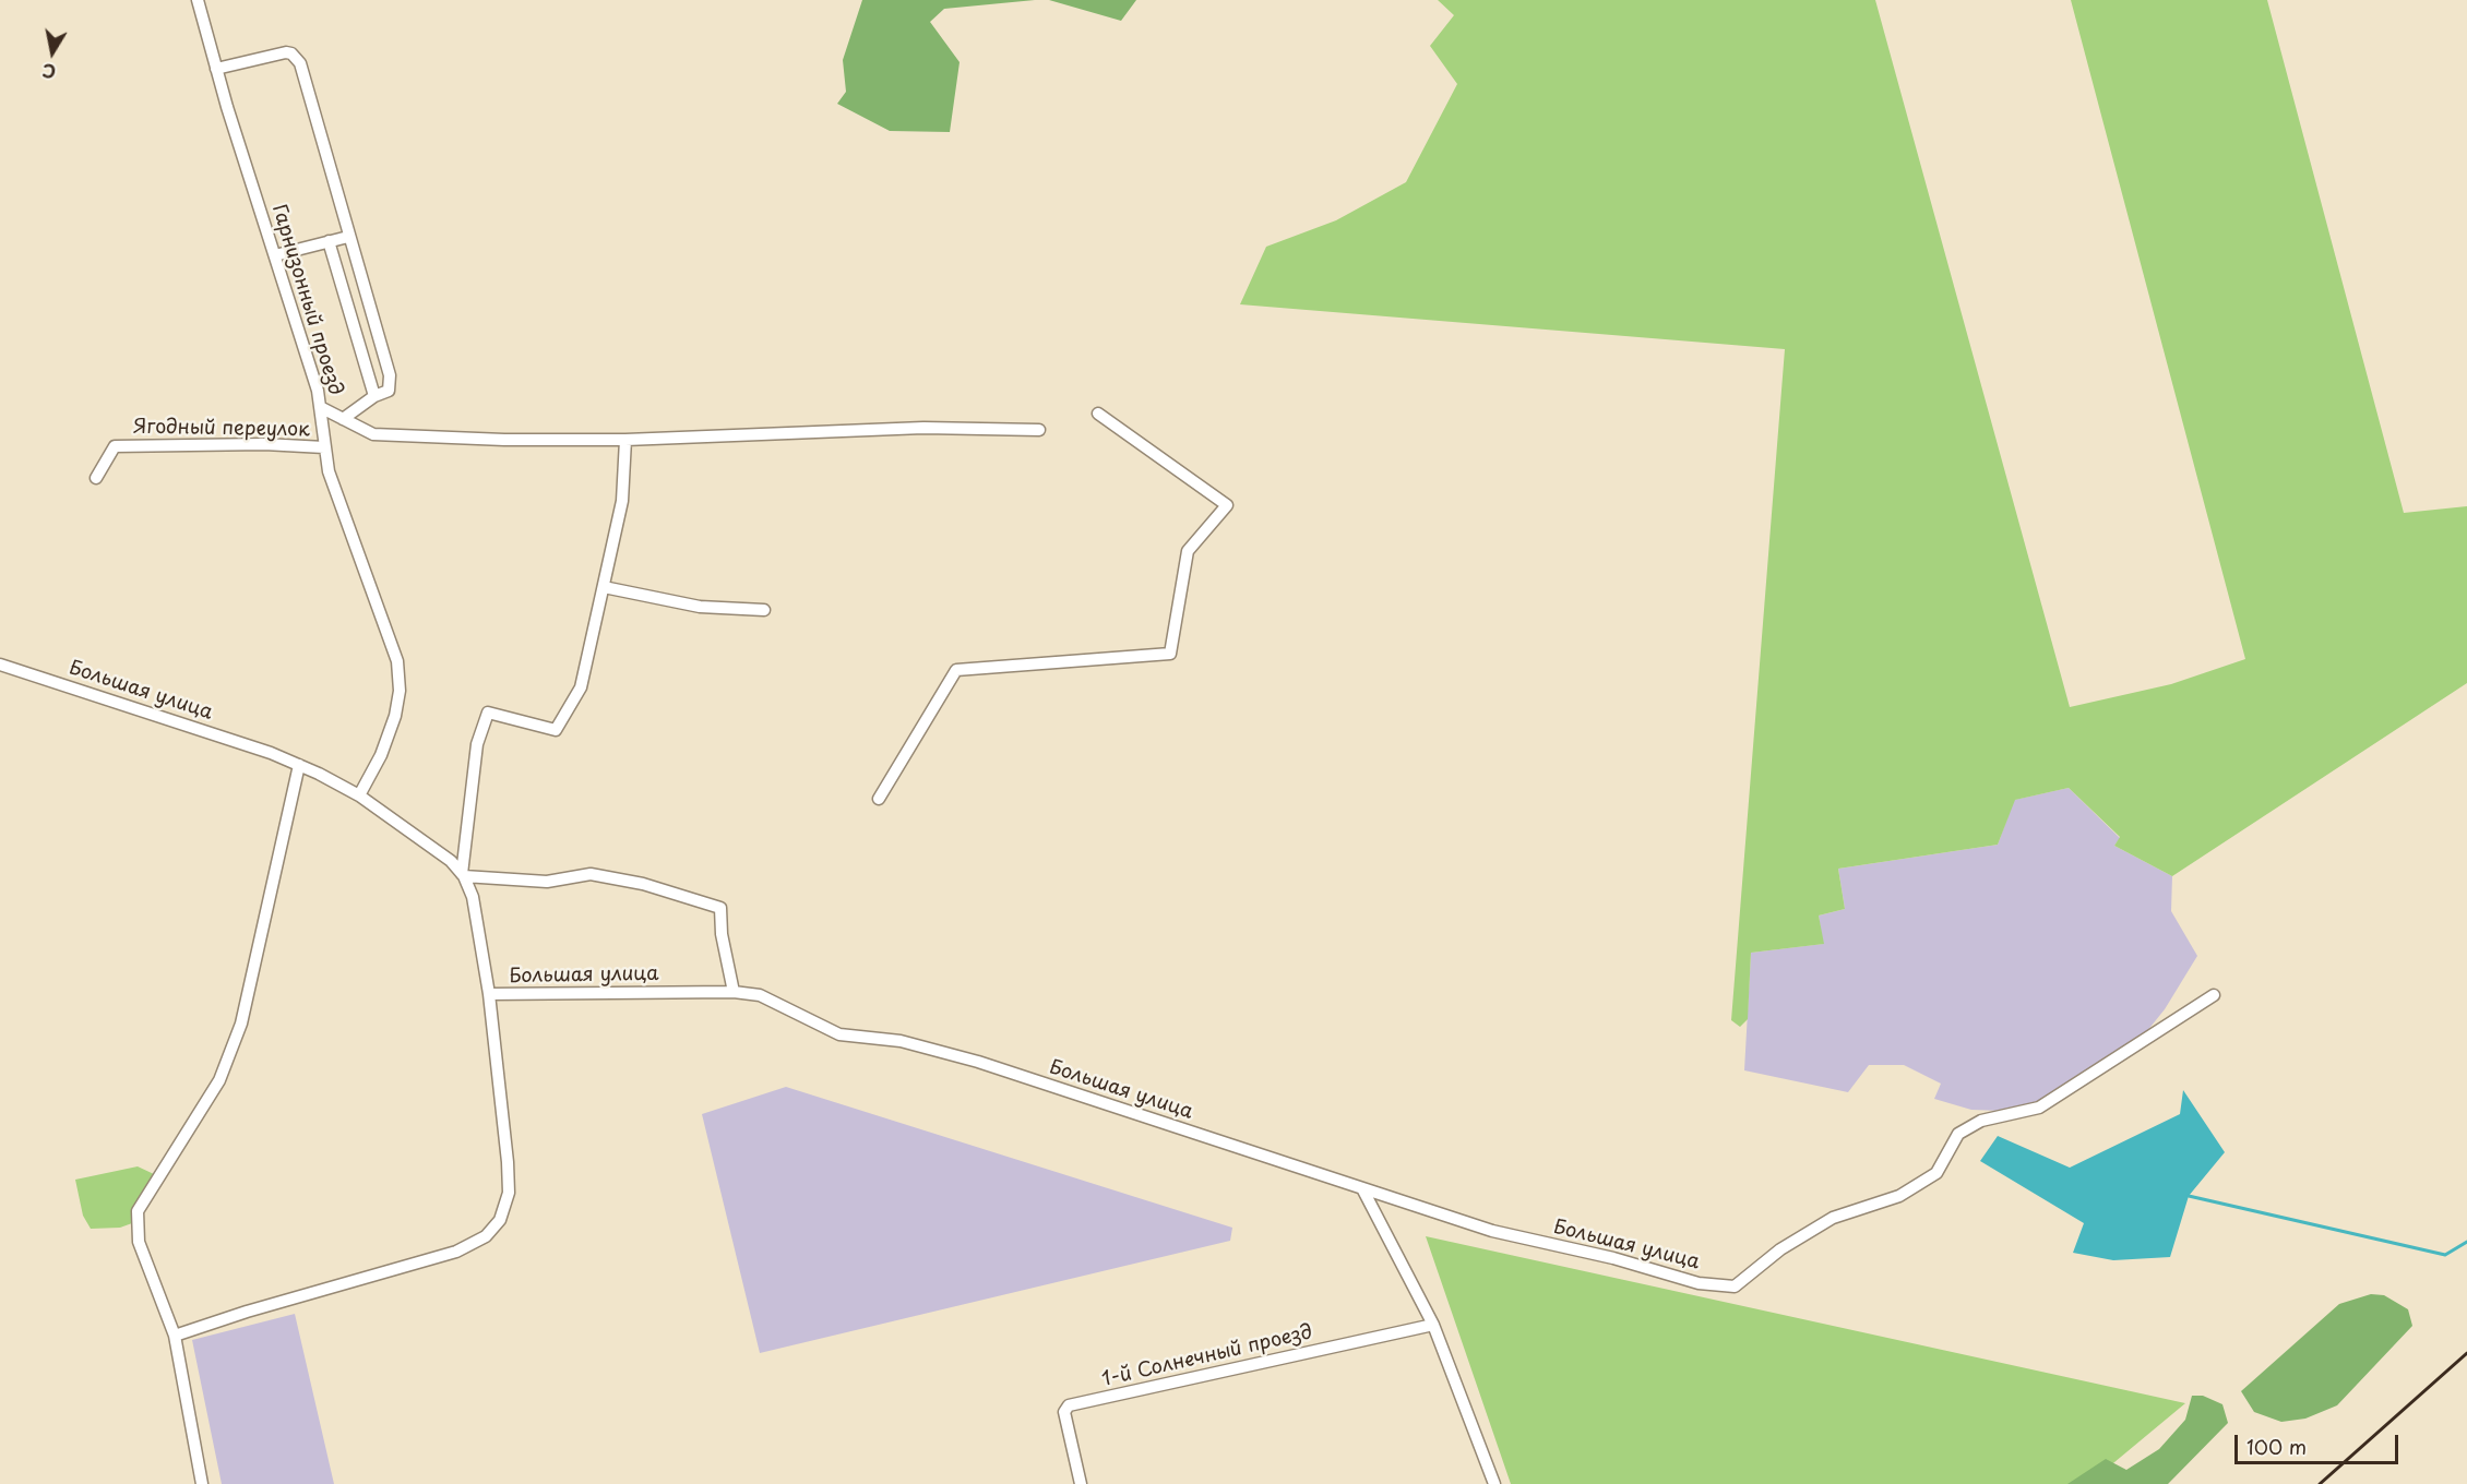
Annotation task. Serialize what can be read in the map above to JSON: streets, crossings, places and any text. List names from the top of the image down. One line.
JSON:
{"streets":{"street":["Гарнизонный проезд","Ягодный переулок","Большая улица","1-й Солнечный проезд"]},"crossings":[["Гарнизонный проезд","Ягодный переулок"],["Гарнизонный проезд","Большая улица"]],"scale_bar":"100 m","north":"bottom"}
